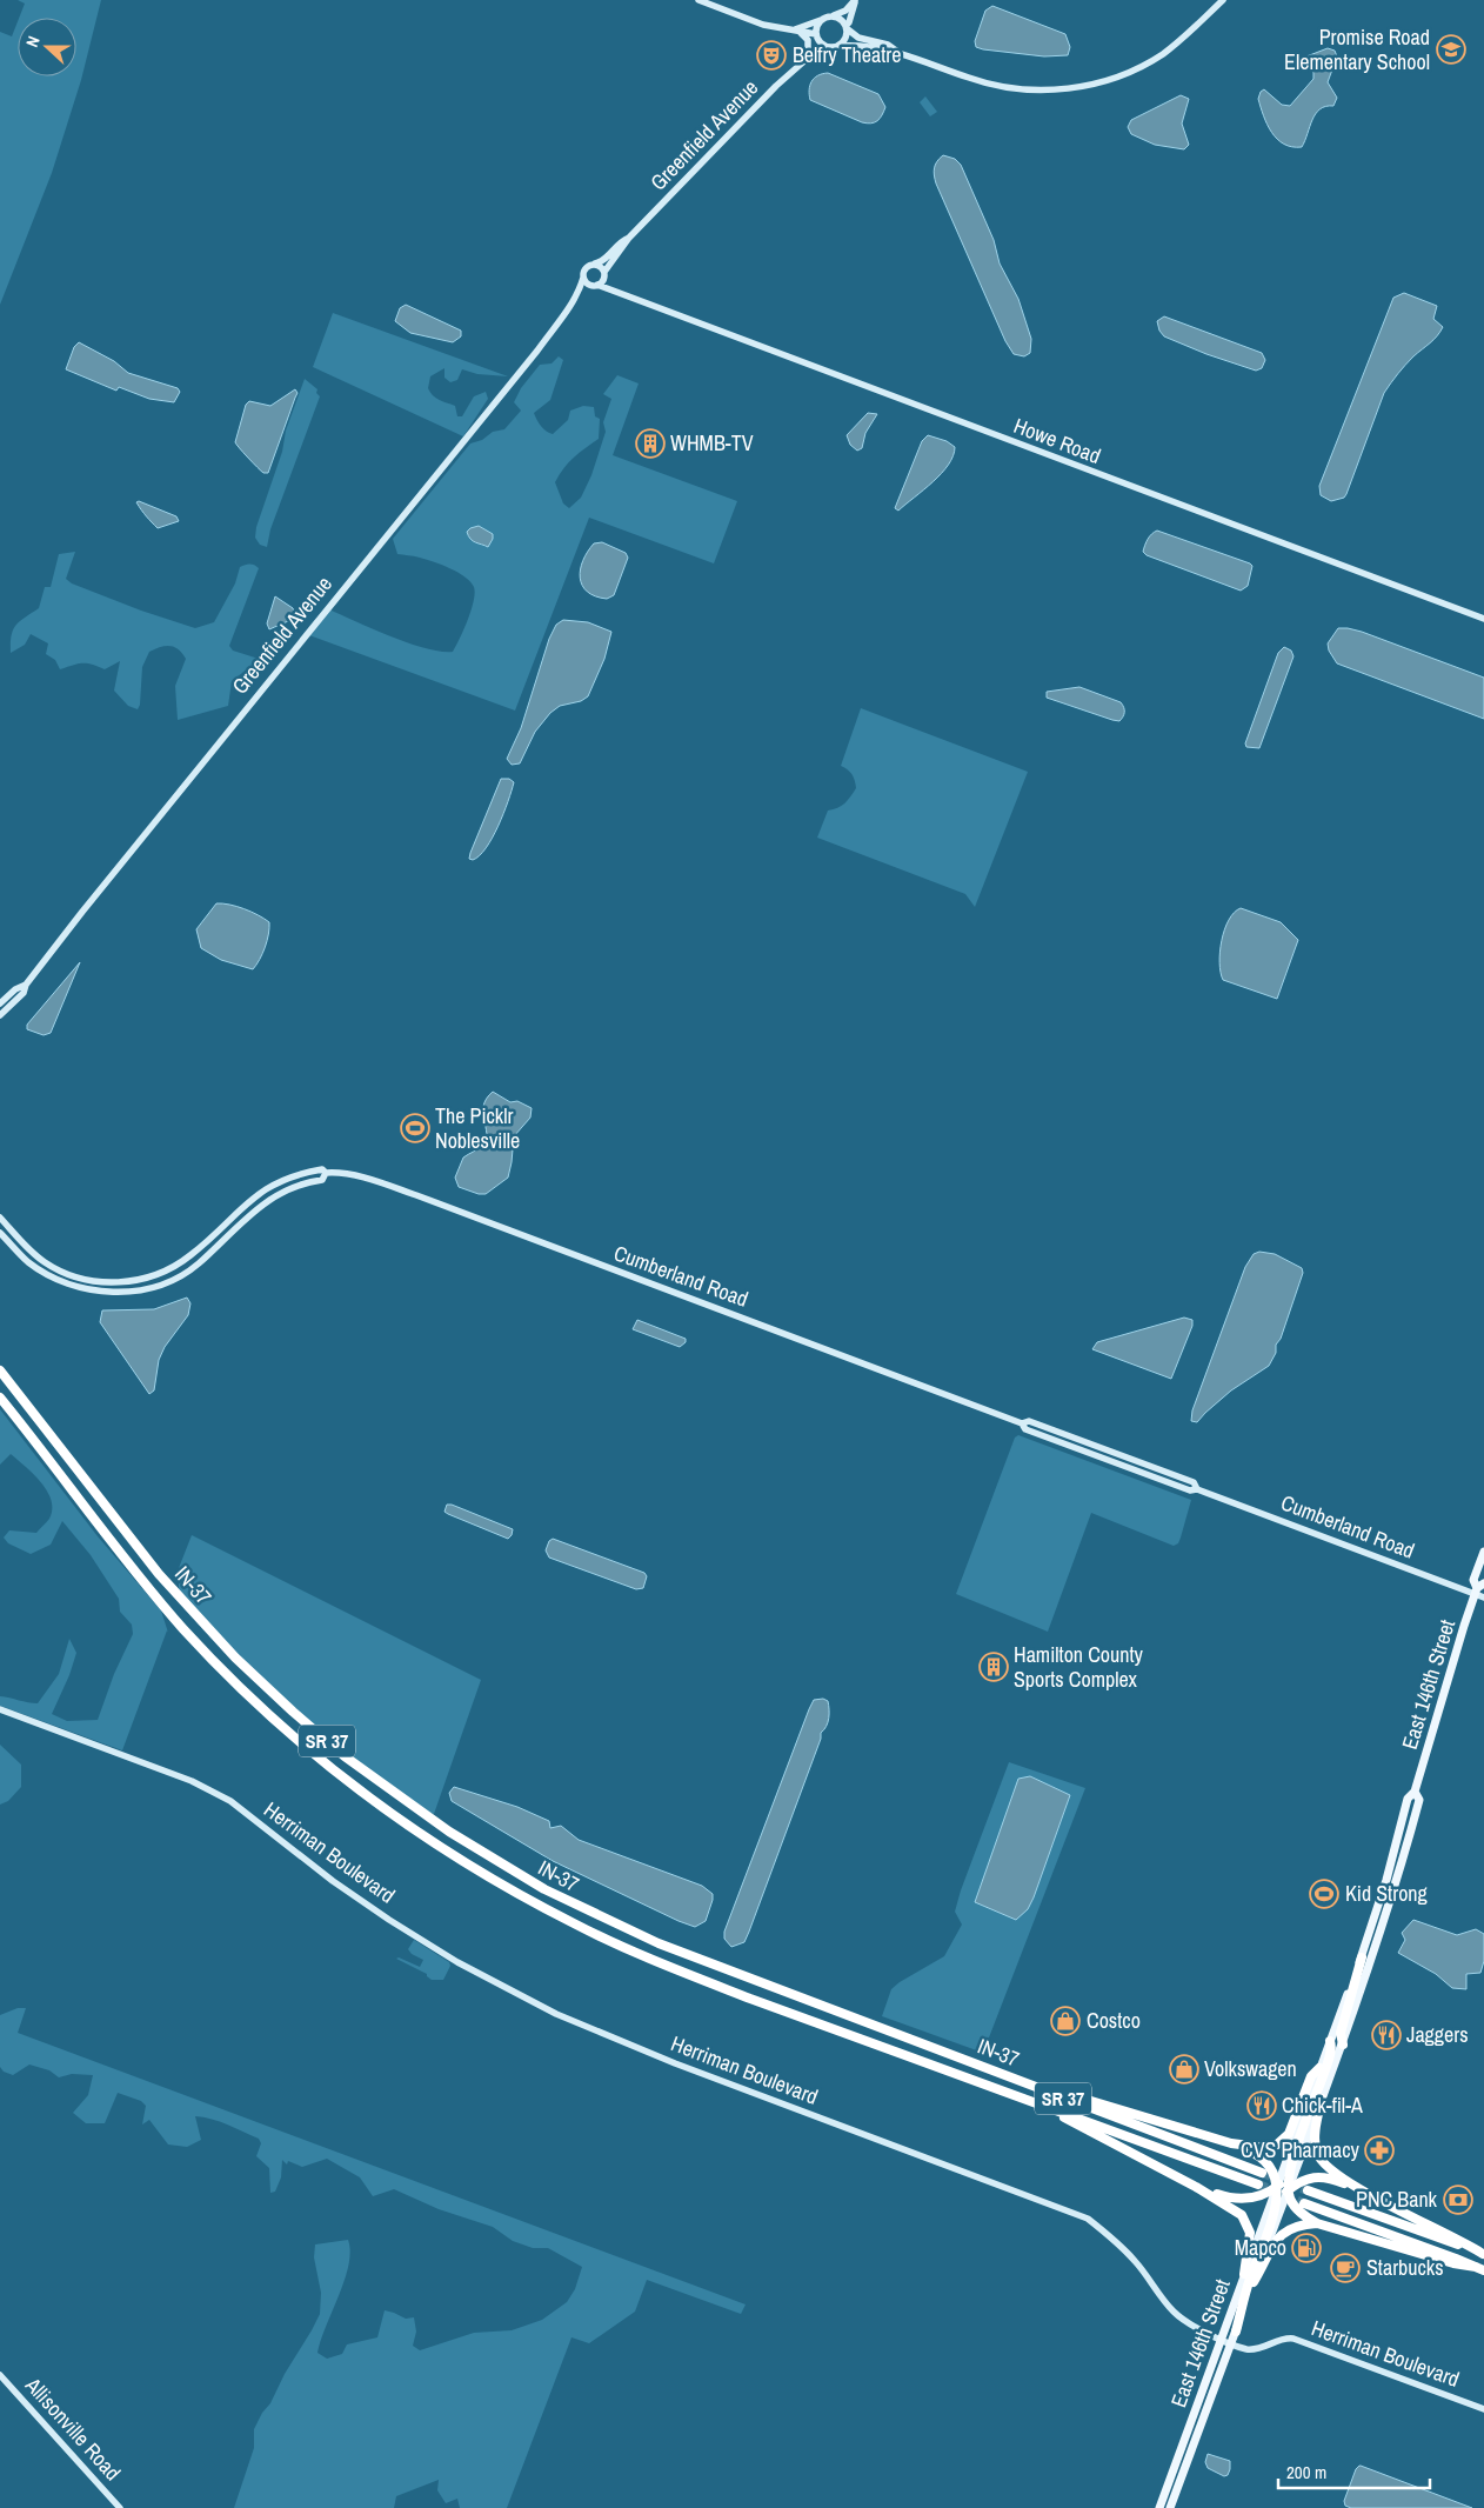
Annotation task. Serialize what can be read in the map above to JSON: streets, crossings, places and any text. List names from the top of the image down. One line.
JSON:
{"streets":{"highway":["IN-37","SR 37"],"main road":["East 146th Street"],"street":["Greenfield Avenue","Howe Road","Cumberland Road","Herriman Boulevard","Allisonville Road"]},"crossings":[["Greenfield Avenue","Howe Road"],["Cumberland Road","East 146th Street"],["East 146th Street","Herriman Boulevard"]],"places":{"school or university":["Promise Road Elementary School"],"theatre":["Belfry Theatre"],"building":["WHMB-TV","Hamilton County Sports Complex"],"sports":["The Picklr Noblesville","Kid Strong"],"shop":["Costco","Volkswagen"],"restaurant":["Jaggers","Chick-fil-A"],"pharmacy":["CVS Pharmacy"],"bank":["PNC Bank"],"fuel station":["Mapco"],"cafe":["Starbucks"]},"scale_bar":"200 m","north":"left"}
